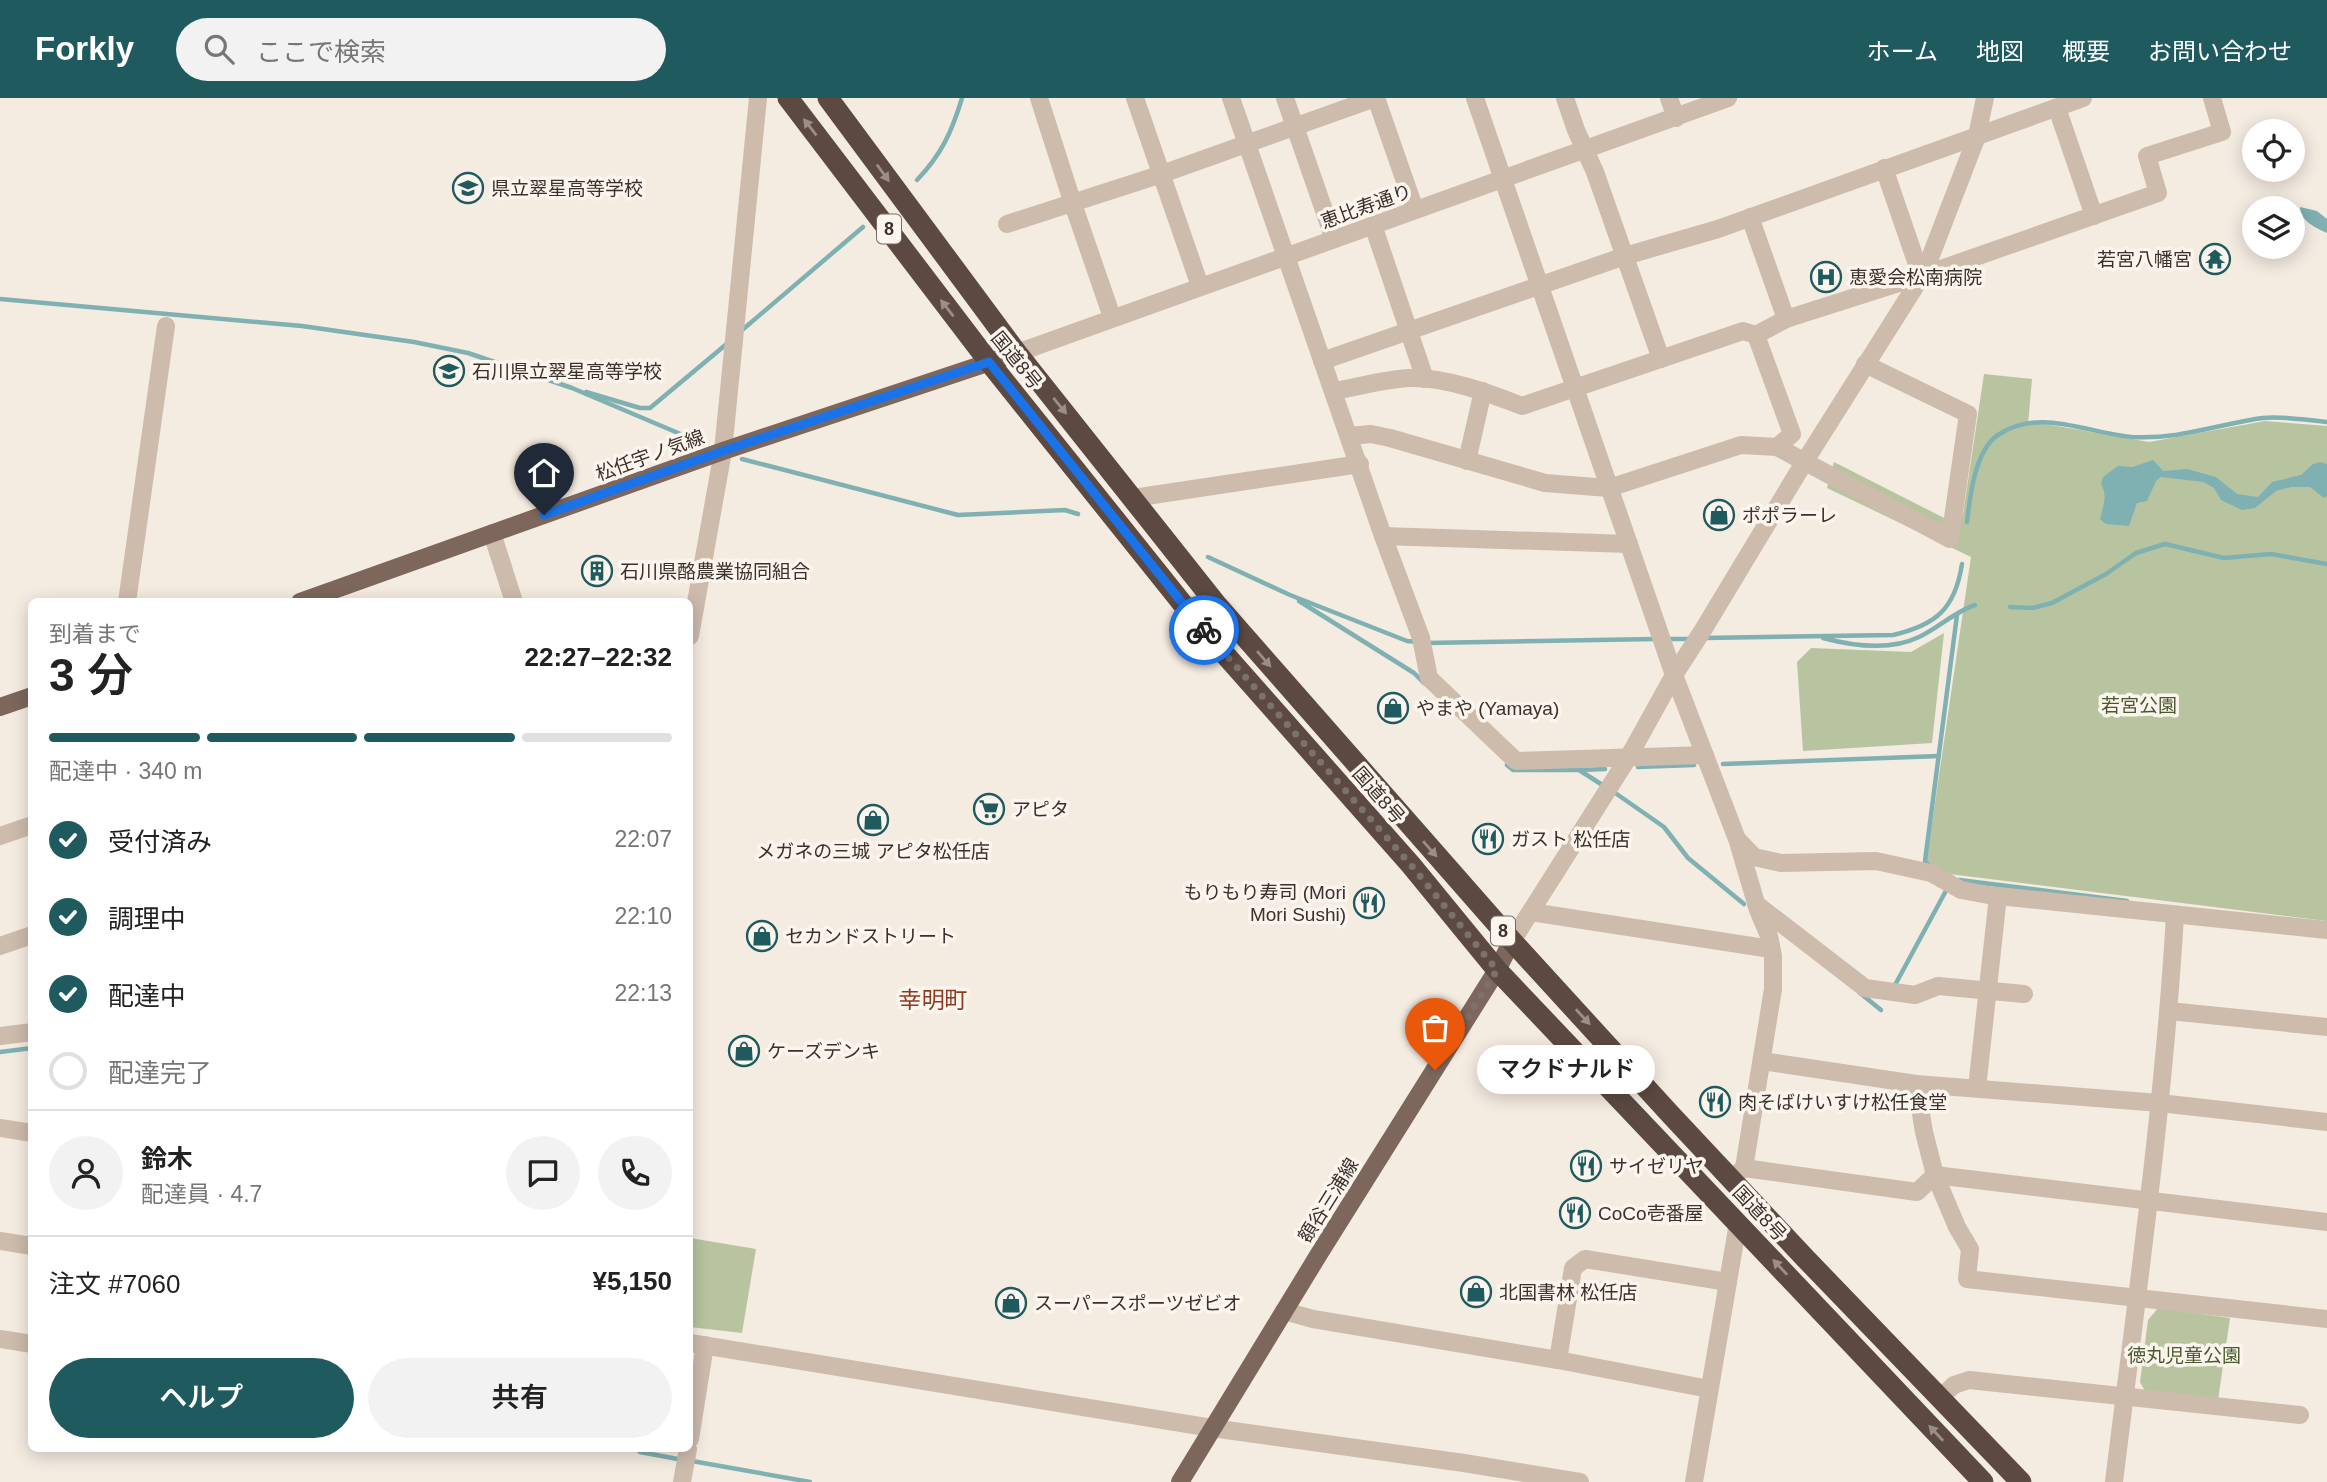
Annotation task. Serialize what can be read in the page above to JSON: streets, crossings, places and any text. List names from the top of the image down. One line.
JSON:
{"streets":{"highway":["8","国道8号"],"main road":["松任宇ノ気線","額谷三浦線"],"street":["恵比寿通り"]},"crossings":[["恵比寿通り","国道8号"],["恵比寿通り","松任宇ノ気線"],["国道8号","松任宇ノ気線"],["国道8号","額谷三浦線"]],"districts":["幸明町"],"parks":["若宮公園","徳丸児童公園"],"places":{"school or university":["県立翠星高等学校","石川県立翠星高等学校"],"temple":["若宮八幡宮"],"hospital":["恵愛会松南病院"],"shop":["ポポラーレ","やまや (Yamaya)","メガネの三城 アピタ松任店","セカンドストリート","ケーズデンキ","北国書林 松任店","スーパースポーツゼビオ"],"building":["石川県酪農業協同組合"],"supermarket":["アピタ"],"restaurant":["ガスト 松任店","もりもり寿司 (Mori Mori Sushi)","肉そばけいすけ松任食堂","サイゼリヤ","CoCo壱番屋"],"other":["マクドナルド"]},"page":{"header":"Forkly","search":"ここで検索","nav":["ホーム","地図","概要","お問い合わせ"],"heading":["3 分","到着まで","22:27–22:32"],"panel":["鈴木","配達員 · 4.7","注文 #7060","¥5,150"],"bar":"配達中 · 340 m","list":[["受付済み","22:07"],["調理中","22:10"],["配達中","22:13"],"配達完了"],"bubble":"マクドナルド","buttons":["ヘルプ","共有"]}}
